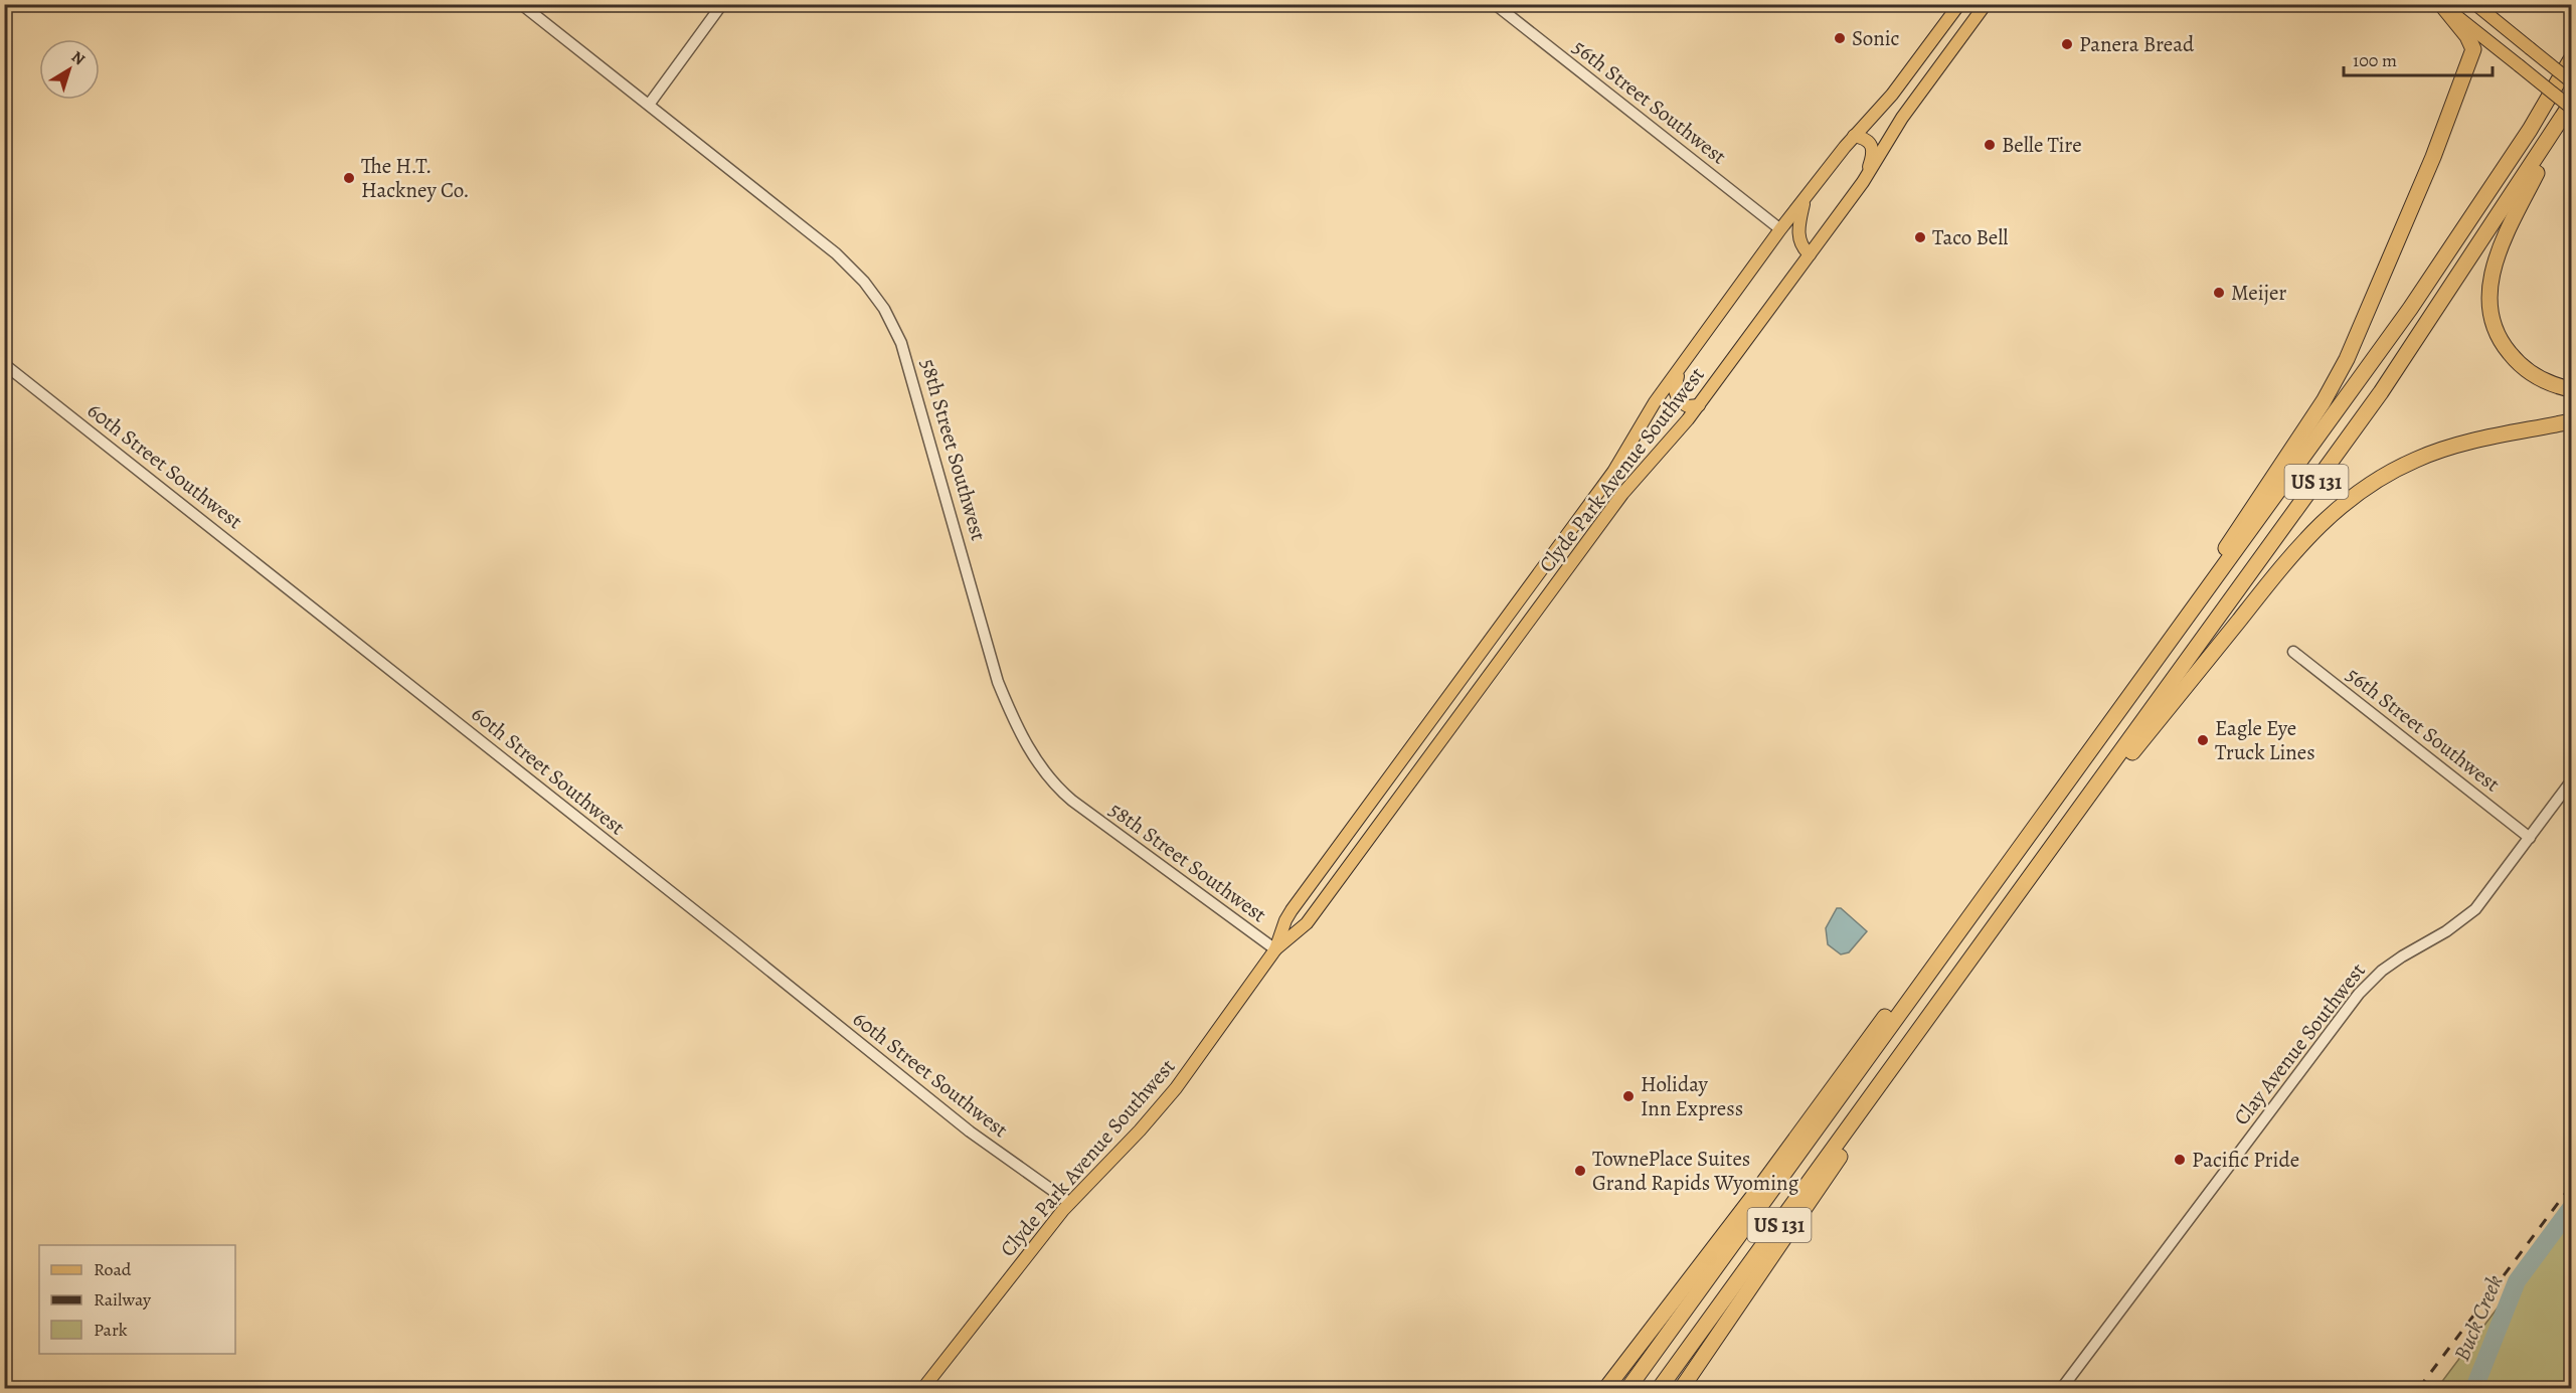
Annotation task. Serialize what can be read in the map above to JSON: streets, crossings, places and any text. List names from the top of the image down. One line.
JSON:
{"streets":{"highway":["US 131"],"main road":["Clyde Park Avenue Southwest"],"street":["56th Street Southwest","58th Street Southwest","60th Street Southwest","Clay Avenue Southwest"]},"crossings":[["56th Street Southwest","Clyde Park Avenue Southwest"],["56th Street Southwest","Clay Avenue Southwest"],["58th Street Southwest","Clyde Park Avenue Southwest"],["60th Street Southwest","Clyde Park Avenue Southwest"]],"water":["Buck Creek"],"places":["Sonic","Panera Bread","Belle Tire","The H.T. Hackney Co.","Taco Bell","Meijer","Eagle Eye Truck Lines","Holiday Inn Express","Pacific Pride","TownePlace Suites Grand Rapids Wyoming"],"legend":["Road","Railway","Park"],"scale_bar":"100 m","north":"top right"}
